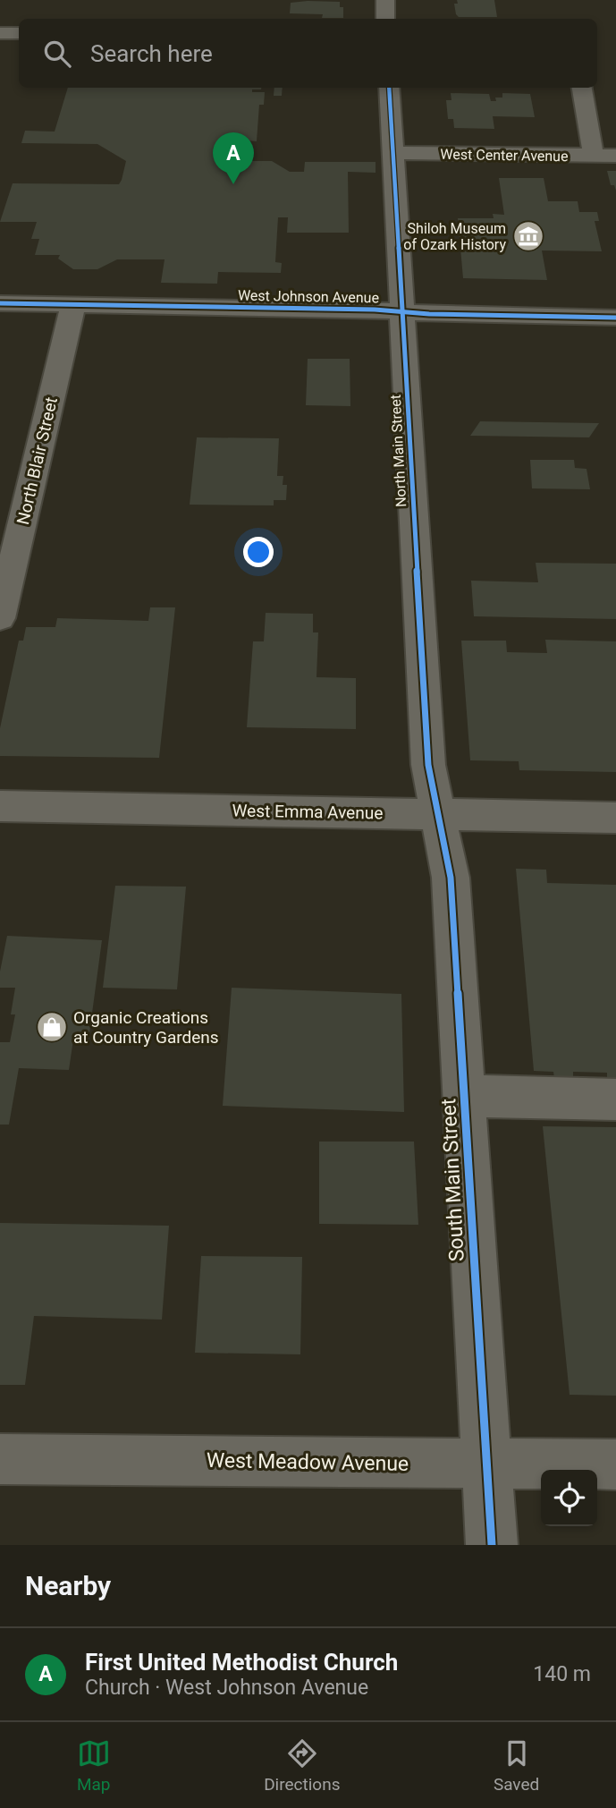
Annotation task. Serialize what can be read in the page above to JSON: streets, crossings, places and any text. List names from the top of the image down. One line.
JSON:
{"streets":{"street":["West Center Avenue","West Johnson Avenue","North Main Street","North Blair Street","West Emma Avenue","South Main Street","West Meadow Avenue"]},"crossings":[["West Center Avenue","North Main Street"],["West Johnson Avenue","North Main Street"],["West Johnson Avenue","North Blair Street"],["North Main Street","West Emma Avenue"],["North Main Street","South Main Street"],["West Emma Avenue","South Main Street"],["South Main Street","West Meadow Avenue"]],"places":{"museum":["Shiloh Museum of Ozark History"],"shop":["Organic Creations at Country Gardens"]},"page":{"search":"Search here","pins":"A","heading":"Nearby","list":[{"mark":"A","name":"First United Methodist Church","note":"Church · West Johnson Avenue","value":"140 m"}],"nav":["Map","Directions","Saved"]}}
